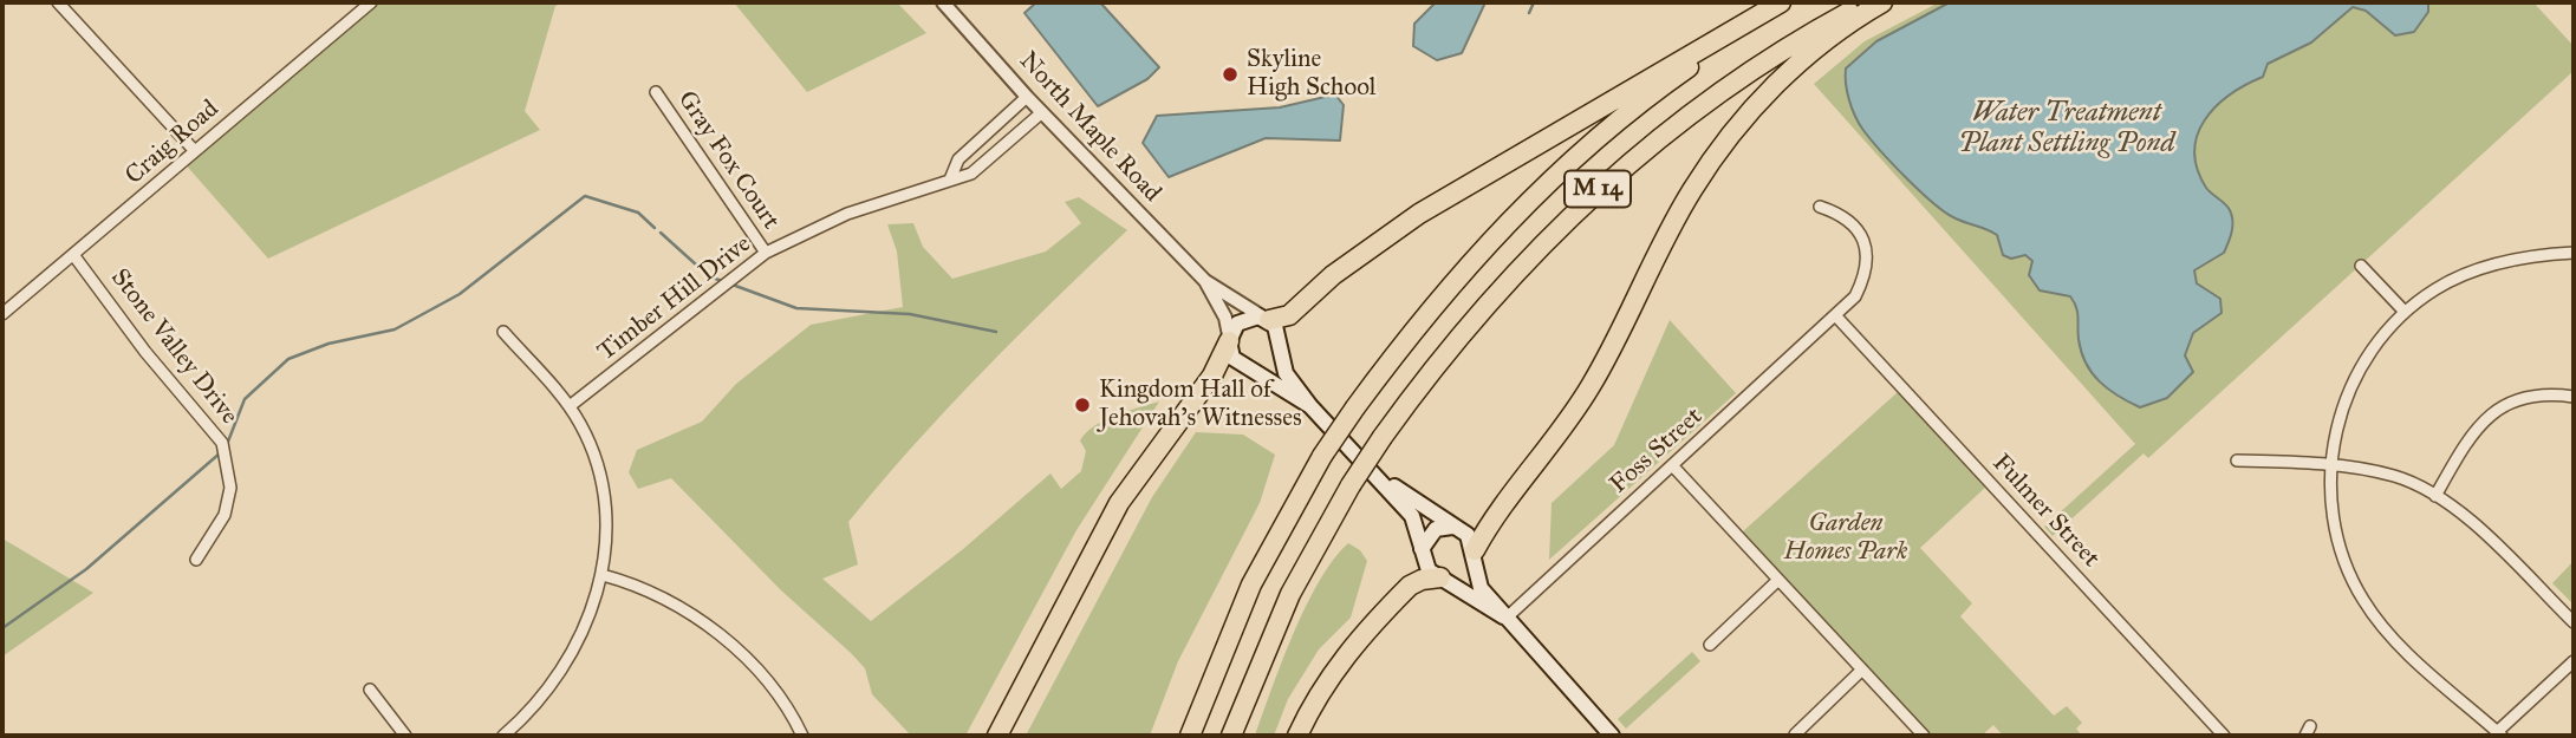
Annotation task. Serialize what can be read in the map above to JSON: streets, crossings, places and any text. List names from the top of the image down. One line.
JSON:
{"streets":{"highway":["M 14"],"street":["North Maple Road","Craig Road","Gray Fox Court","Timber Hill Drive","Stone Valley Drive","Foss Street","Fulmer Street"]},"crossings":[["North Maple Road","Timber Hill Drive"],["Craig Road","Stone Valley Drive"],["Gray Fox Court","Timber Hill Drive"],["Foss Street","Fulmer Street"]],"water":["Water Treatment Plant Settling Pond"],"parks":["Garden Homes Park"],"places":["Skyline High School","Kingdom Hall of Jehovah's Witnesses"]}
